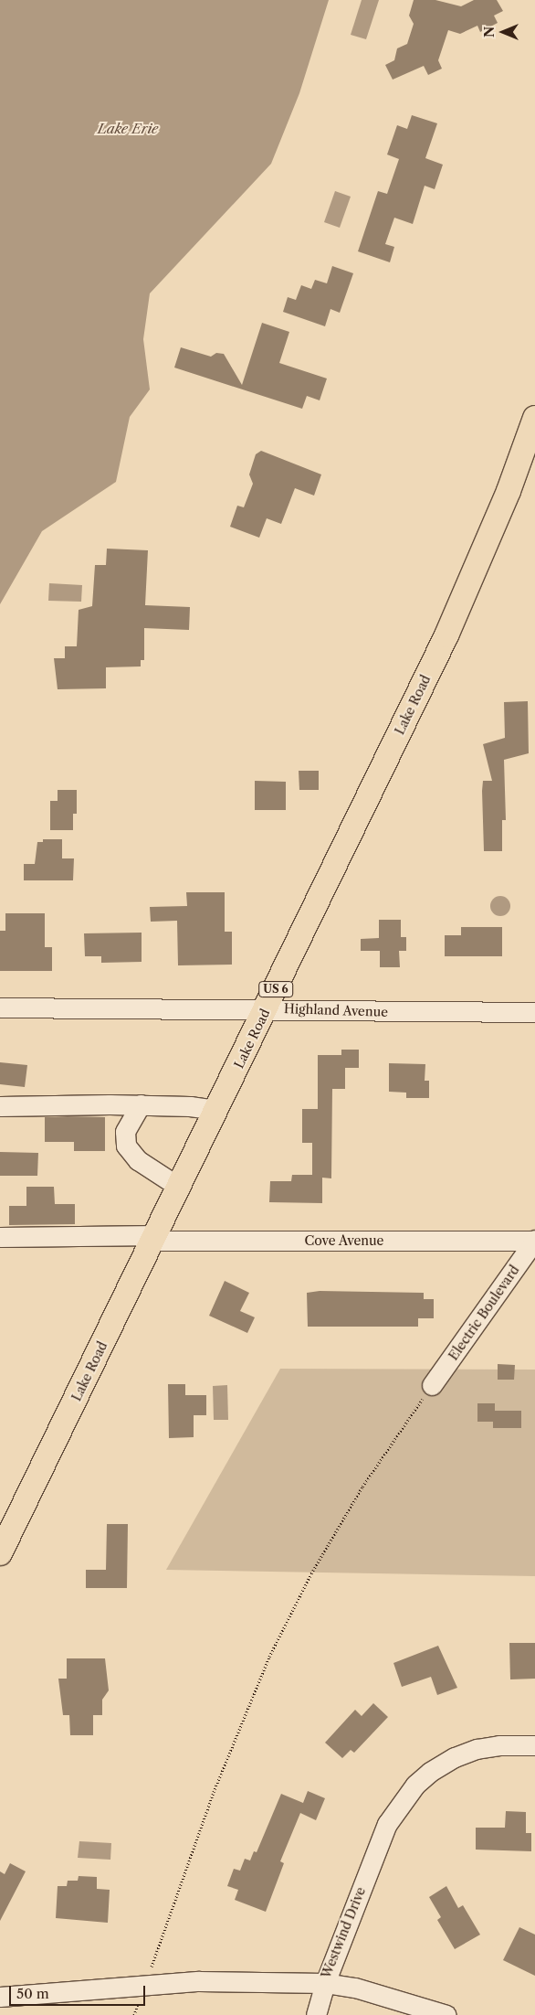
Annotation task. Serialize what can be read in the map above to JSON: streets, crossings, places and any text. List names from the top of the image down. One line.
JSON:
{"streets":{"main road":["Lake Road","US 6"],"street":["Highland Avenue","Cove Avenue","Electric Boulevard","Westwind Drive"]},"crossings":[["Lake Road","Highland Avenue"],["Lake Road","Cove Avenue"],["Cove Avenue","Electric Boulevard"]],"water":["Lake Erie"],"scale_bar":"50 m","north":"left"}
